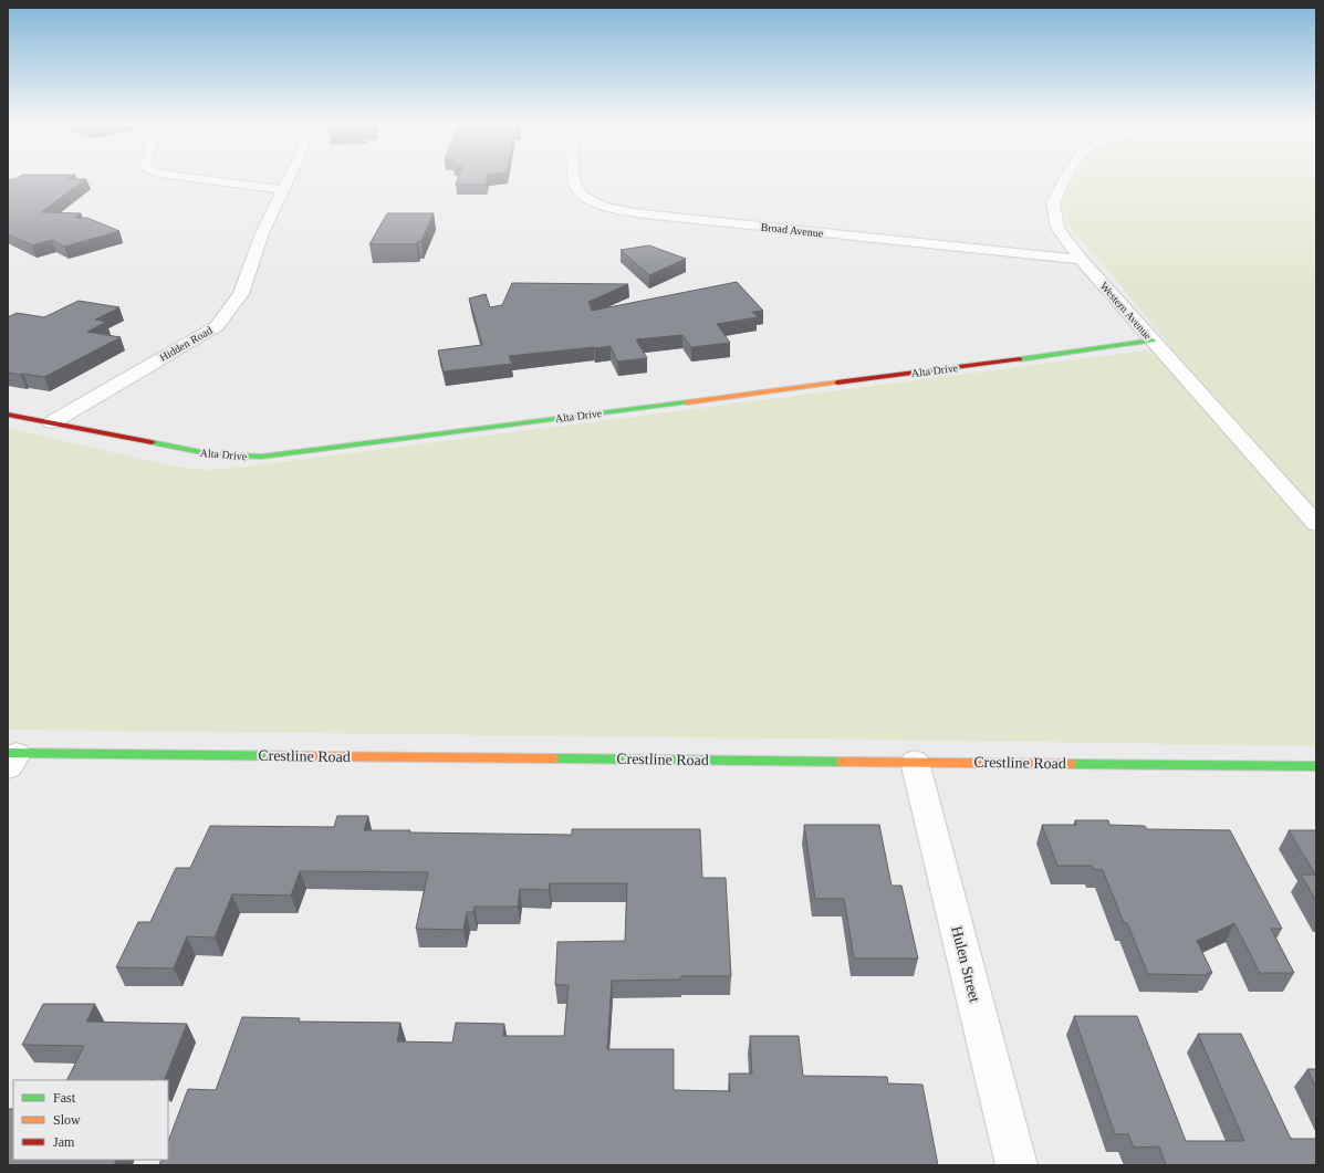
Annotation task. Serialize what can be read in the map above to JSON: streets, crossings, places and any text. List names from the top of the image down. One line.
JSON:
{"streets":{"street":["Broad Avenue","Western Avenue","Hidden Road","Alta Drive","Crestline Road","Hulen Street"]},"crossings":[["Broad Avenue","Western Avenue"],["Western Avenue","Alta Drive"],["Hidden Road","Alta Drive"],["Crestline Road","Hulen Street"]],"legend":["Fast","Slow","Jam"]}
